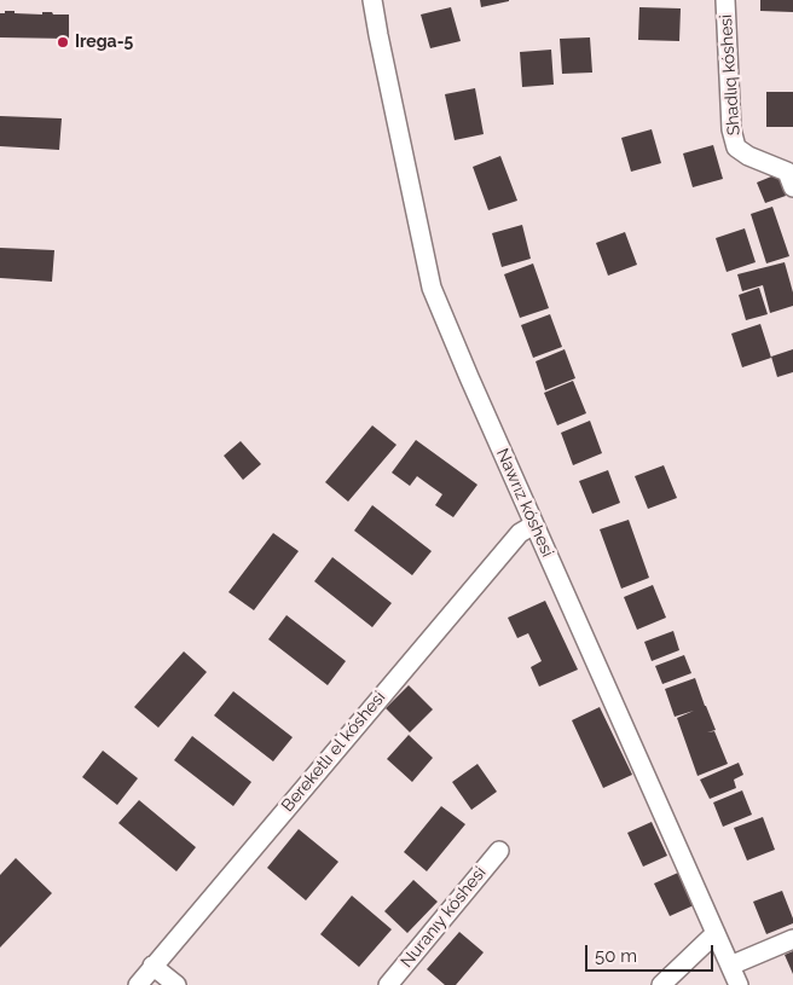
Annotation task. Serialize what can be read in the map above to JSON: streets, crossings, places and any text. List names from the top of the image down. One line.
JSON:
{"streets":{"street":["Shadlıq kóshesi","Nawrız kóshesi","Bereketlı el kóshesi","Nuranıy kóshesi"]},"crossings":[["Nawrız kóshesi","Bereketlı el kóshesi"]],"places":["Irega-5"],"scale_bar":"50 m"}
